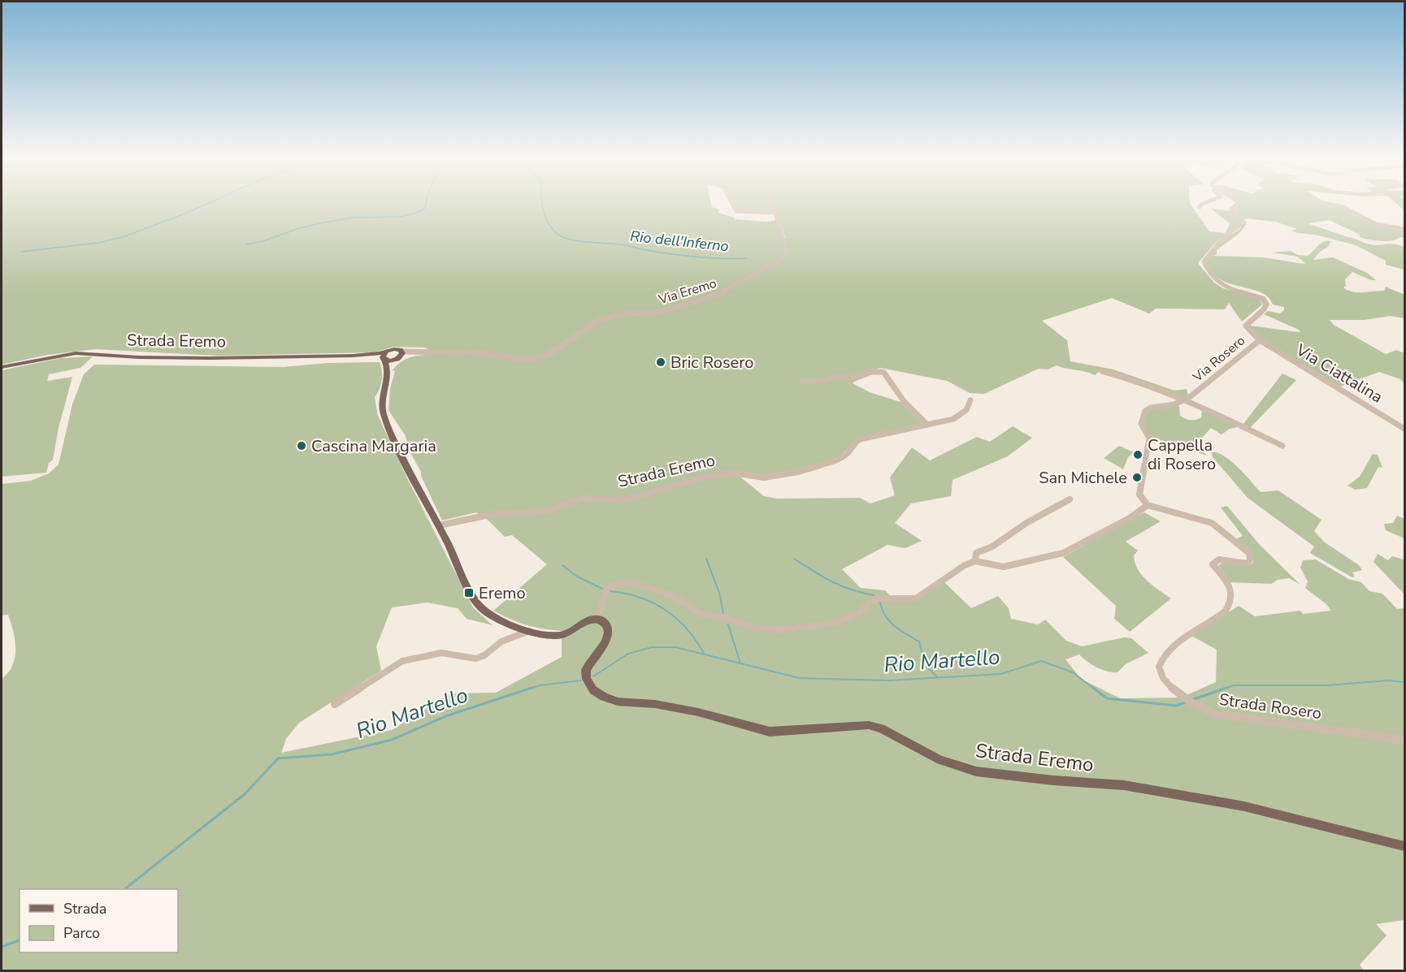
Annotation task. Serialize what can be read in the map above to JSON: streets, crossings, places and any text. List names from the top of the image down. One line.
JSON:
{"streets":{"main road":["Strada Eremo"],"street":["Via Eremo","Via Rosero","Via Ciattalina","Strada Rosero"]},"crossings":[["Via Rosero","Via Ciattalina"]],"water":["Rio dell'Inferno","Rio Martello"],"places":{"other":["Bric Rosero","Cascina Margaria","Cappella di Rosero","San Michele"],"transit":["Eremo"]},"legend":["Strada","Parco"]}
